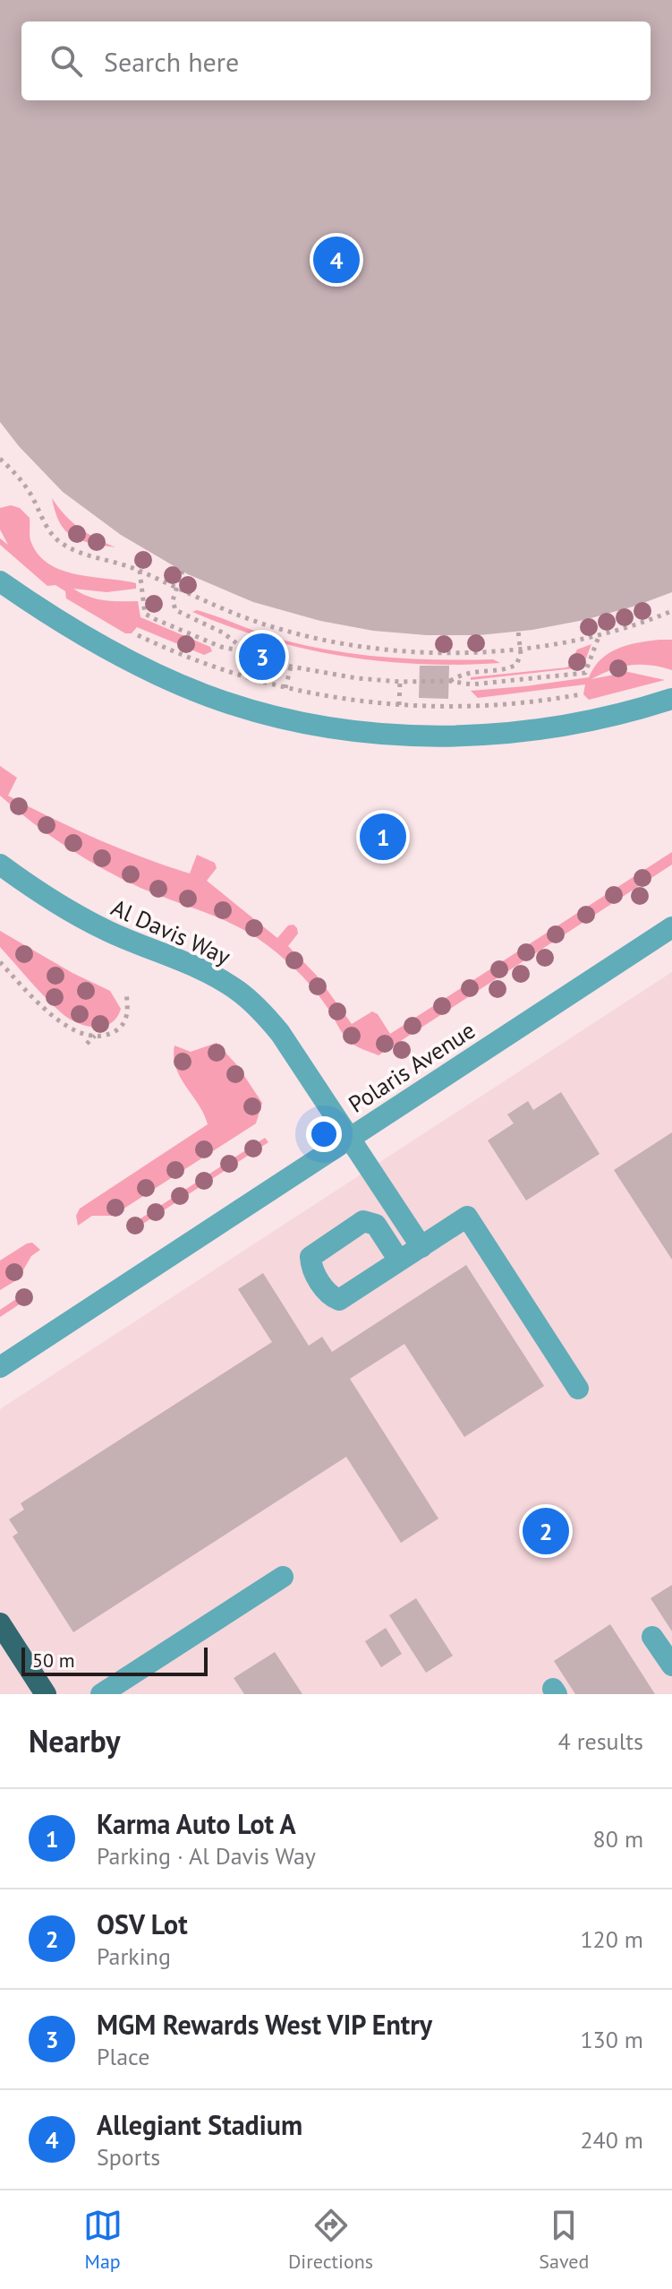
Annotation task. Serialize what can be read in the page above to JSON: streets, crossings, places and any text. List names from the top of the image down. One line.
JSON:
{"streets":{"street":["Al Davis Way","Polaris Avenue"]},"crossings":[["Al Davis Way","Polaris Avenue"]],"scale_bar":"50 m","page":{"search":"Search here","pins":["4","3","1","2"],"scale":"50 m","heading":["Nearby","4 results"],"list":[{"mark":"1","name":"Karma Auto Lot A","note":"Parking · Al Davis Way","value":"80 m"},{"mark":"2","name":"OSV Lot","note":"Parking","value":"120 m"},{"mark":"3","name":"MGM Rewards West VIP Entry","note":"Place","value":"130 m"},{"mark":"4","name":"Allegiant Stadium","note":"Sports","value":"240 m"}],"nav":["Map","Directions","Saved"]}}
